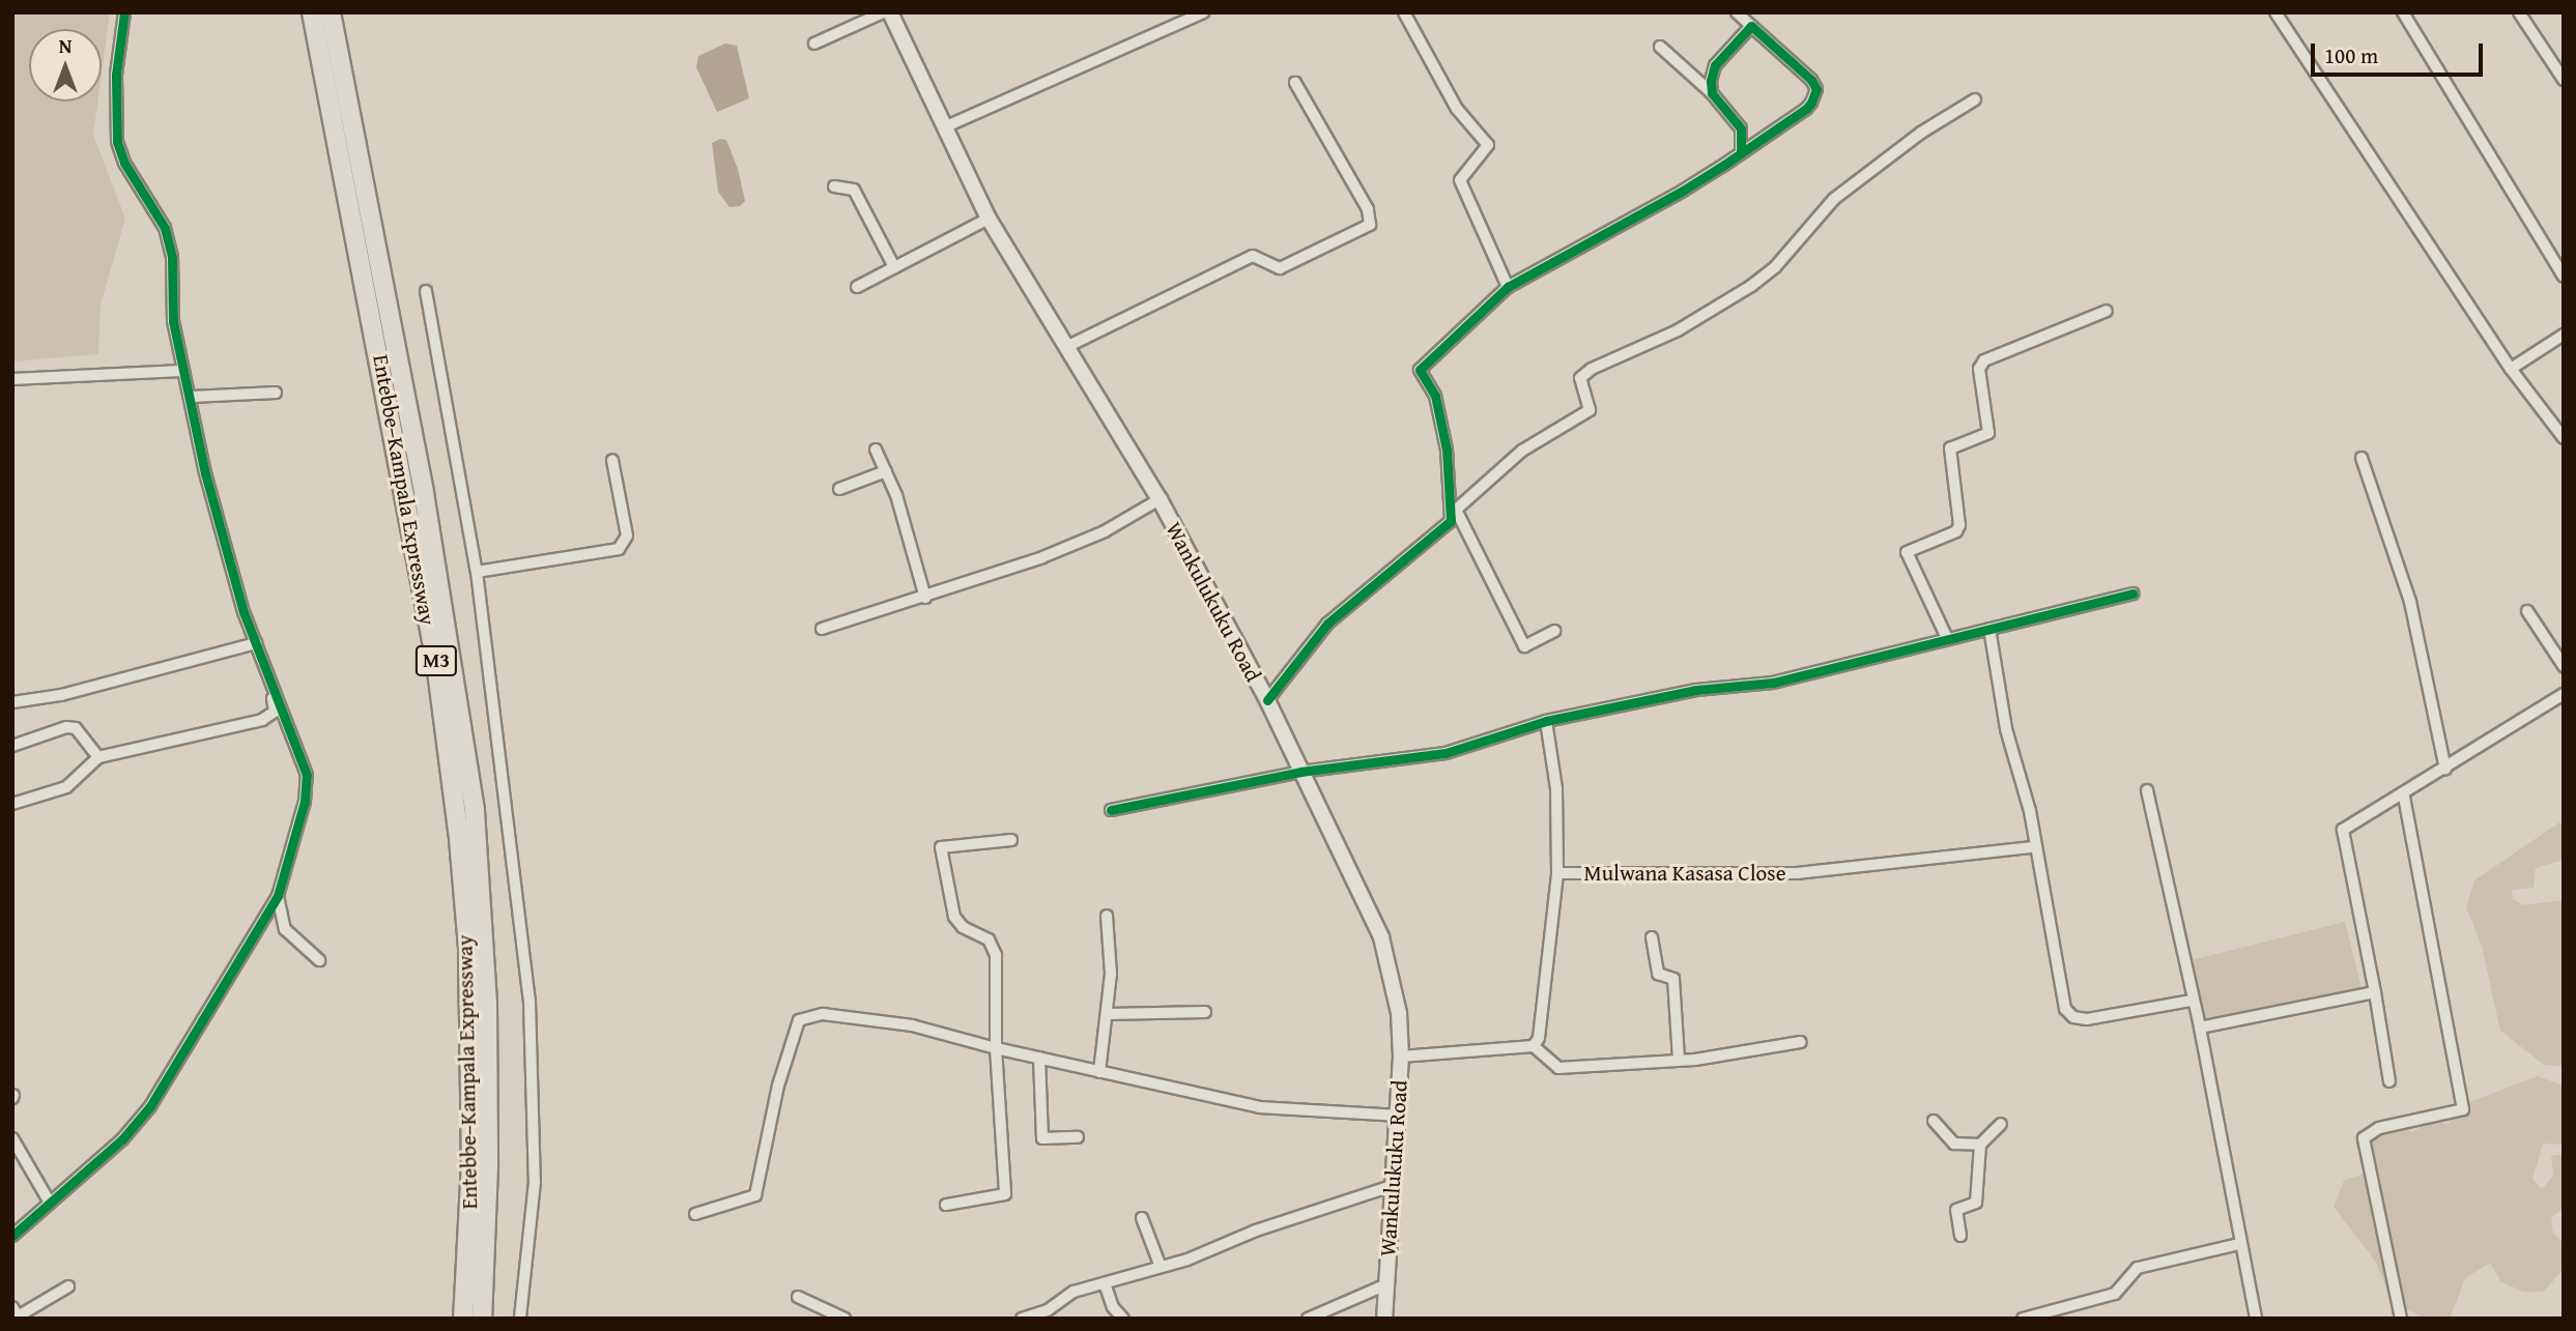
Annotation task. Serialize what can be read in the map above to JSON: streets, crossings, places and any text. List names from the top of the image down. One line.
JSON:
{"streets":{"highway":["Entebbe–Kampala Expressway","M3"],"main road":["Wankulukuku Road"],"street":["Mulwana Kasasa Close"]},"scale_bar":"100 m","north":"top"}
